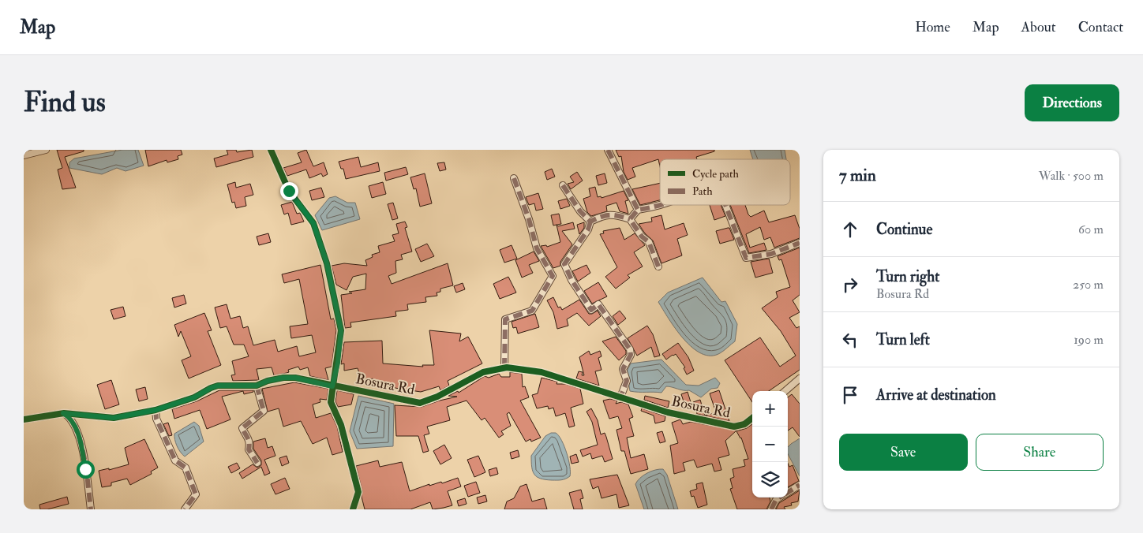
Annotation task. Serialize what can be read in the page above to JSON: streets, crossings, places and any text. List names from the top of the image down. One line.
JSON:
{"streets":{"street":["Bosura Rd"]},"legend":["Cycle path","Path"],"page":{"header":"Map","nav":["Home","Map","About","Contact"],"buttons":["Directions",["Save","Share"]],"title":"Find us","heading":["7 min","Walk · 500 m"],"list":[["Continue","60 m"],["Turn right","Bosura Rd","250 m"],["Turn left","190 m"],"Arrive at destination"],"map_buttons":["+","−"]}}
